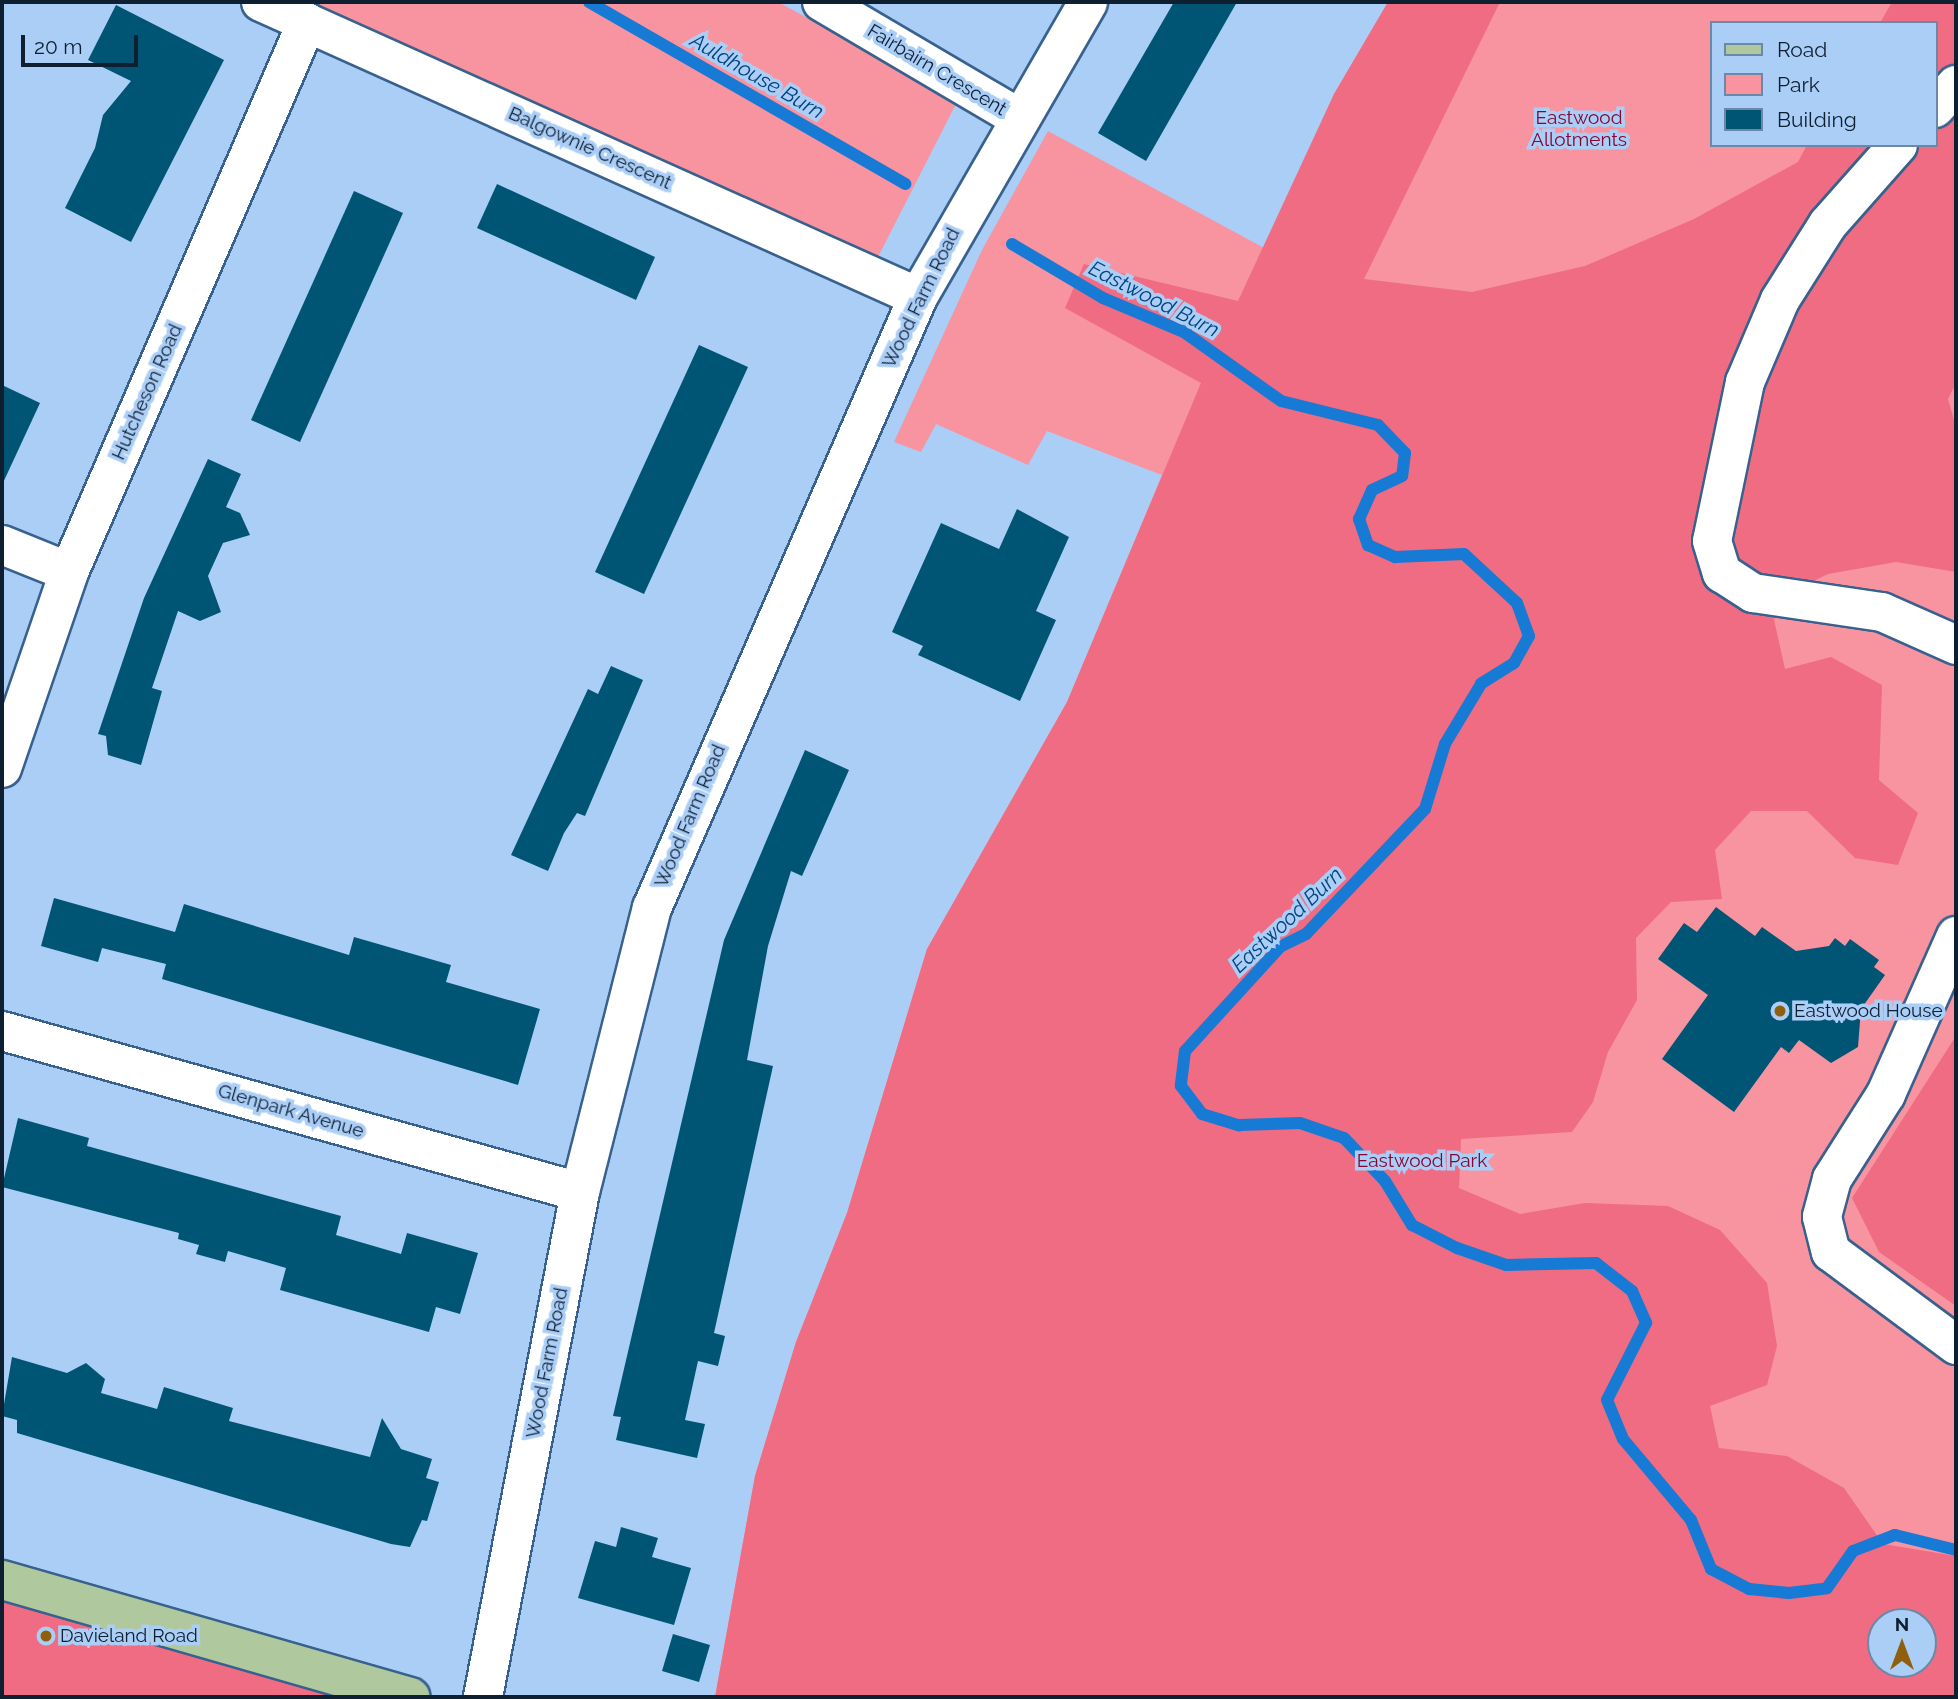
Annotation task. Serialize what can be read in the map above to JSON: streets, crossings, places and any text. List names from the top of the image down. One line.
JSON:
{"streets":{"street":["Fairbairn Crescent","Balgownie Crescent","Wood Farm Road","Hutcheson Road","Glenpark Avenue"]},"crossings":[["Fairbairn Crescent","Wood Farm Road"],["Balgownie Crescent","Wood Farm Road"],["Balgownie Crescent","Hutcheson Road"],["Wood Farm Road","Glenpark Avenue"]],"water":["Auldhouse Burn","Eastwood Burn"],"parks":["Eastwood Allotments","Eastwood Park"],"places":["Eastwood House","Davieland Road"],"legend":["Road","Park","Building"],"scale_bar":"20 m","north":"top"}
